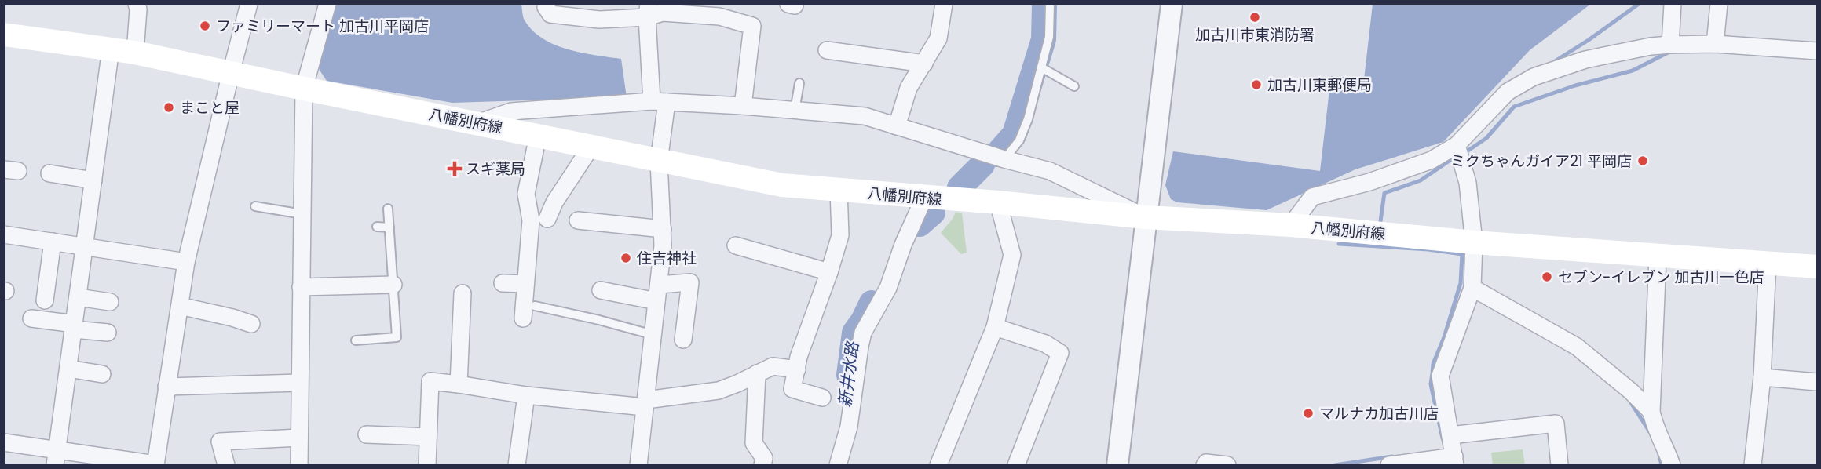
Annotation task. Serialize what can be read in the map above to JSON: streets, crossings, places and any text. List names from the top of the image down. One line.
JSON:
{"streets":{"main road":["八幡別府線"]},"water":["新井水路"],"places":{"other":["加古川市東消防署","ファミリーマート 加古川平岡店","加古川東郵便局","まこと屋","ミクちゃんガイア21 平岡店","住吉神社","セブン-イレブン 加古川一色店","マルナカ加古川店"],"health":["スギ薬局"]}}
